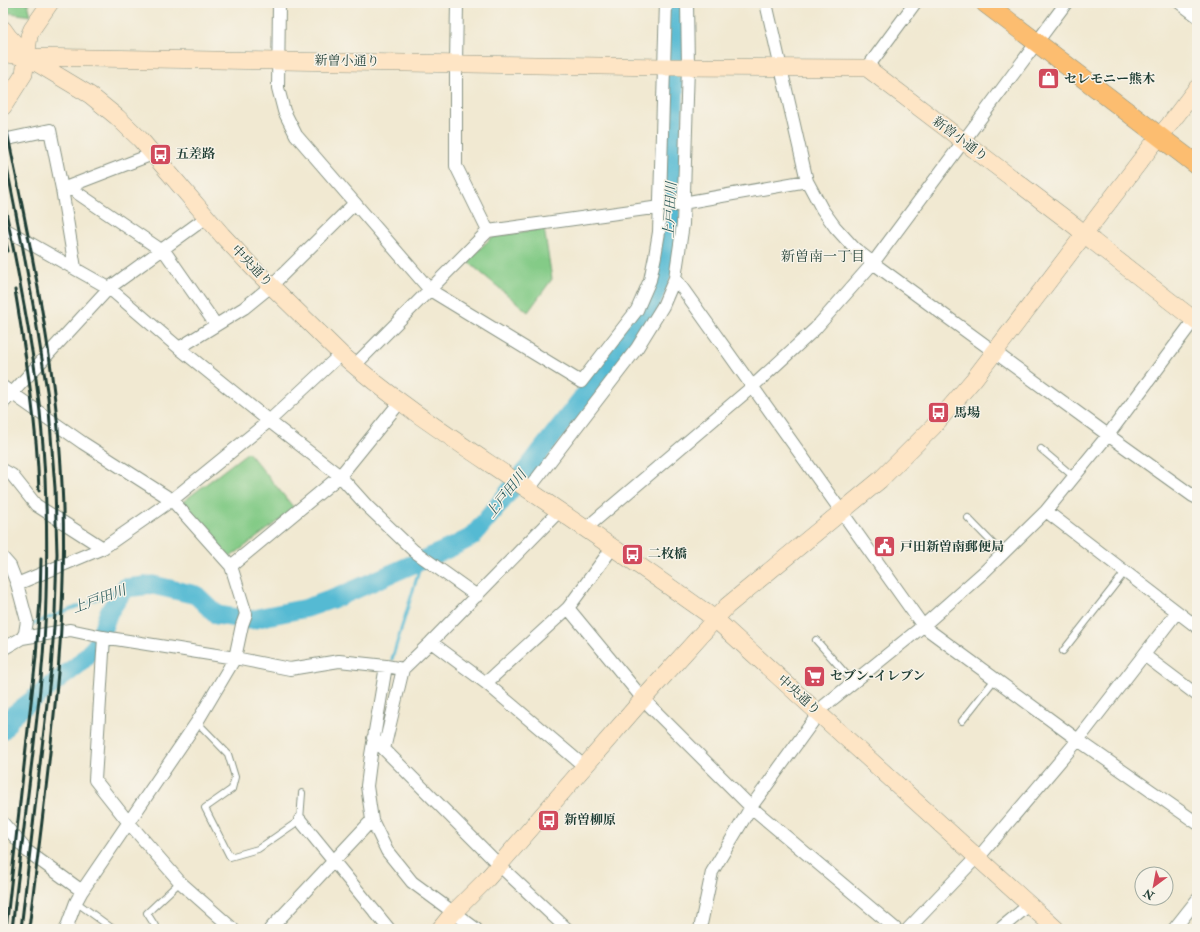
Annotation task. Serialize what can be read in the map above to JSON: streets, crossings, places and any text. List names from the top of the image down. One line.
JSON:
{"streets":{"street":["新曽小通り","中央通り"]},"crossings":[["新曽小通り","中央通り"]],"districts":["新曽南一丁目"],"water":["上戸田川"],"places":{"shop":["セレモニー熊木"],"bus stop":["五差路","馬場","二枚橋","新曽柳原"],"public building":["戸田新曽南郵便局"],"supermarket":["セブン-イレブン"]},"north":"bottom left"}
